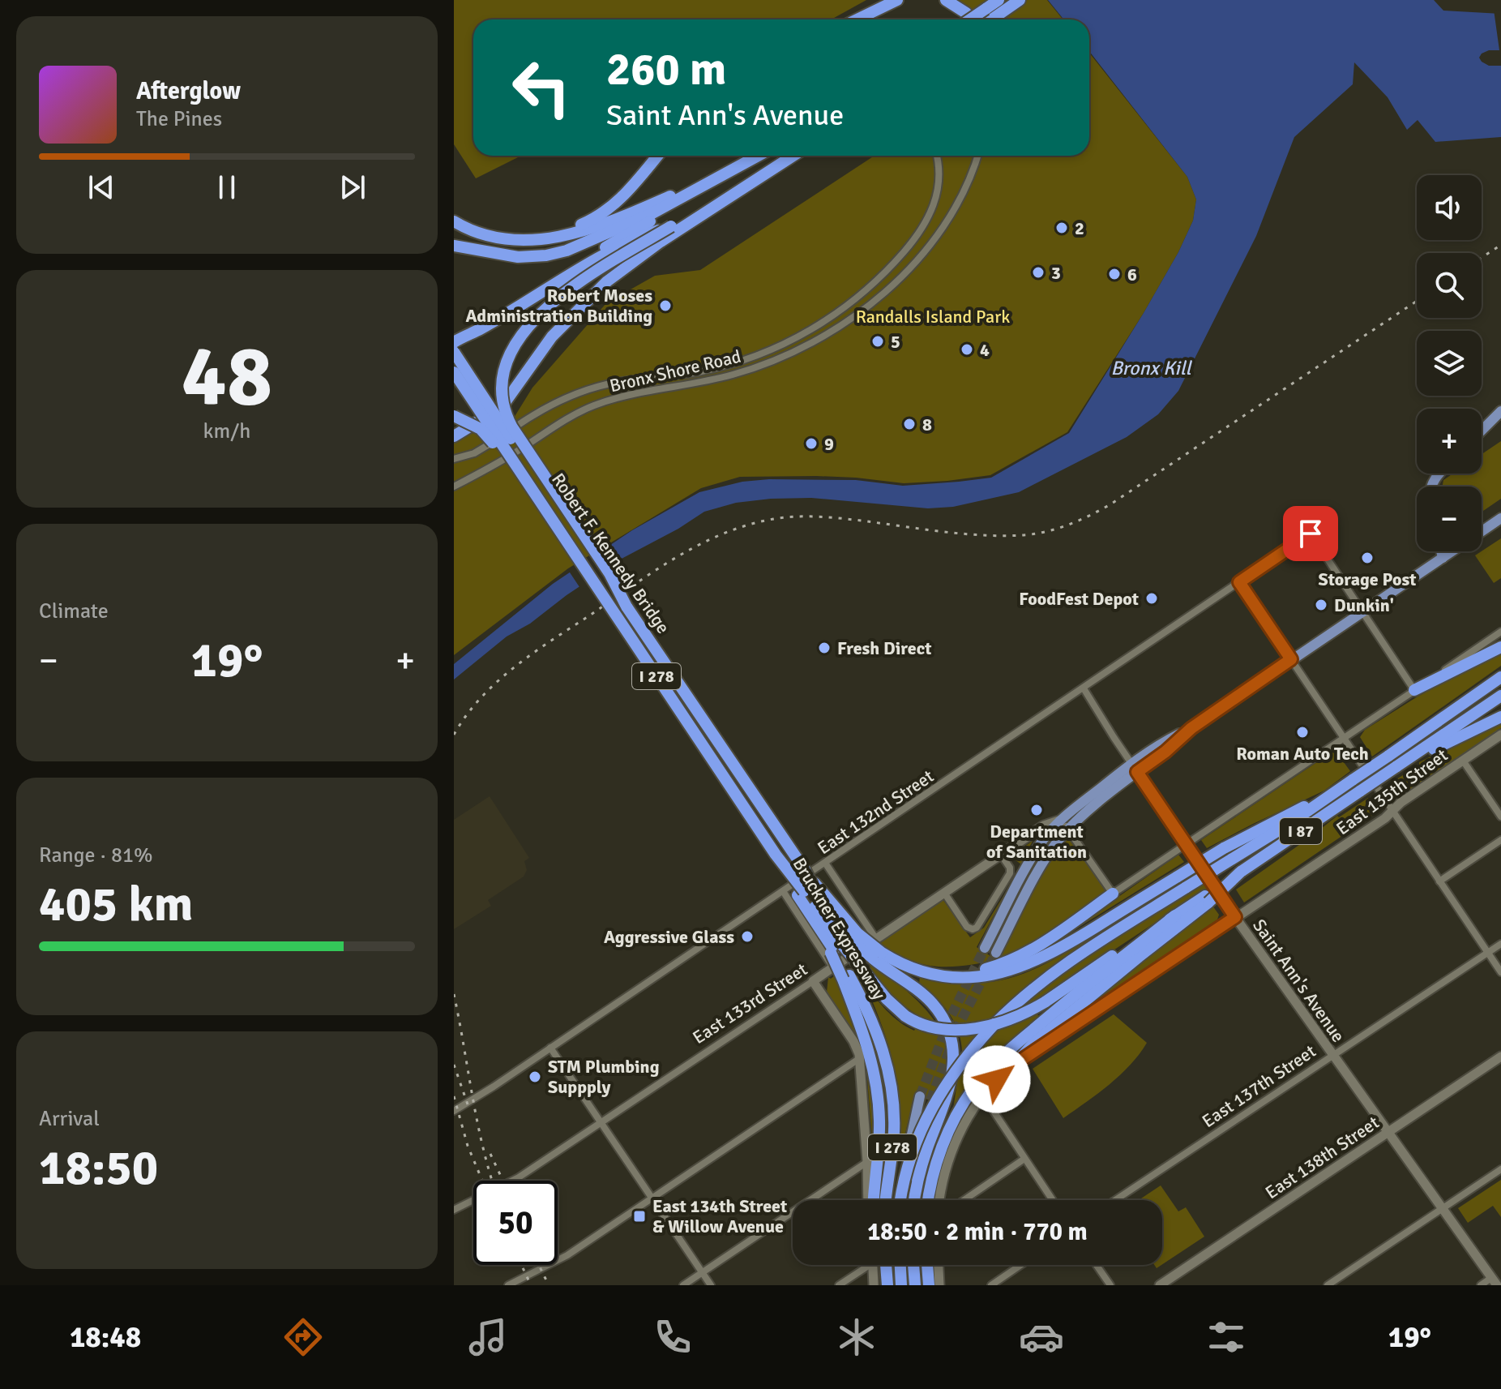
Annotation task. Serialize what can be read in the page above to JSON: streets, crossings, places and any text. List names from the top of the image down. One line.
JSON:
{"streets":{"highway":["Robert F. Kennedy Bridge","I 278","I 87","Bruckner Expressway"],"main road":["East 135th Street","Saint Ann's Avenue","East 133rd Street","East 138th Street"],"street":["Bronx Shore Road","East 132nd Street","East 137th Street"]},"crossings":[["Robert F. Kennedy Bridge","Bruckner Expressway"],["East 135th Street","Saint Ann's Avenue"],["East 132nd Street","Saint Ann's Avenue"],["Saint Ann's Avenue","East 137th Street"],["Saint Ann's Avenue","East 138th Street"]],"water":["Bronx Kill"],"parks":["Randalls Island Park"],"places":{"other":["2","3","6","Robert Moses Administration Building","5","4","8","9","Storage Post","FoodFest Depot","Dunkin'","Fresh Direct","Roman Auto Tech","Department of Sanitation","Aggressive Glass","STM Plumbing Suppply"],"transit":["East 134th Street & Willow Avenue"]},"page":{"turn":["260 m","Saint Ann's Avenue"],"song":["Afterglow","The Pines"],"map_buttons":["+","−"],"tile":[["48","km/h"],"Climate",["Range · 81%","405 km"],["Arrival","18:50"]],"heat":["−","19°","+"],"limit":"50","trip":"18:50 · 2 min · 770 m","tabs":["18:48","19°"]}}
